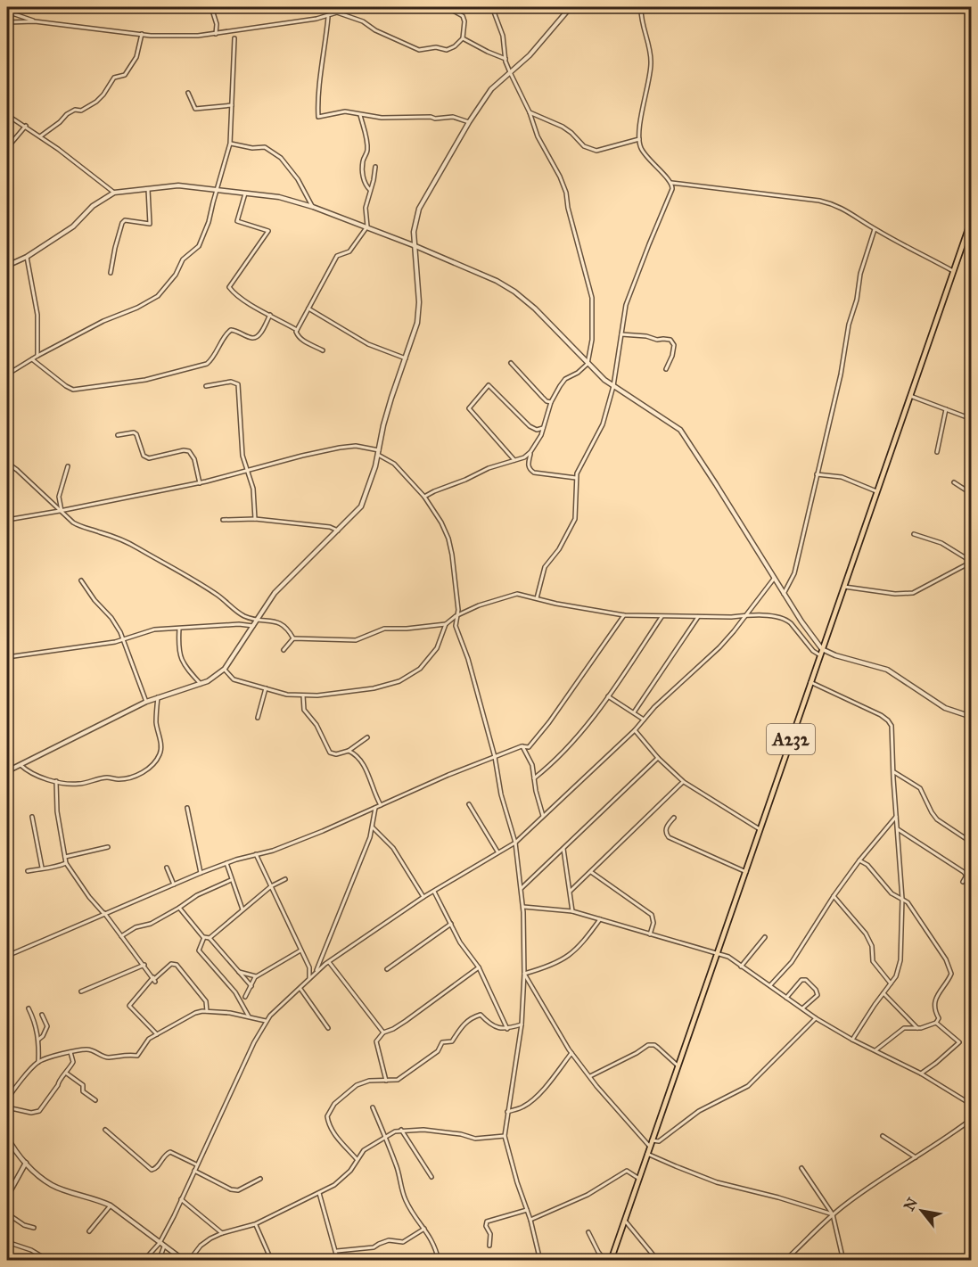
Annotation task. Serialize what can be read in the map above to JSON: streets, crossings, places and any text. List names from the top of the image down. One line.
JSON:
{"streets":{"main road":["A232"]},"north":"top left"}
